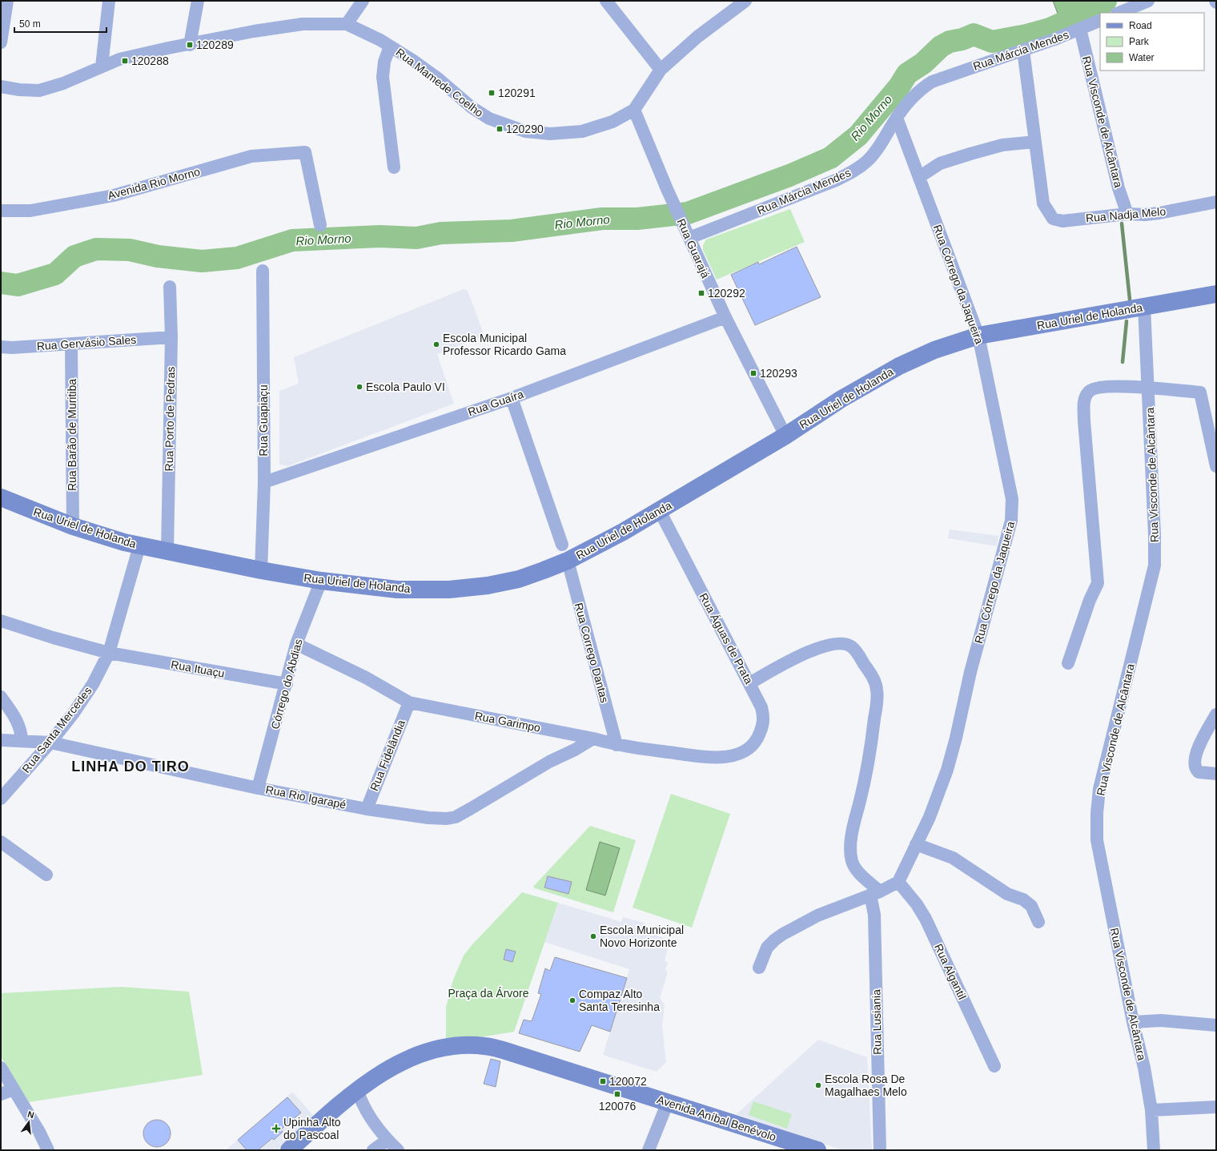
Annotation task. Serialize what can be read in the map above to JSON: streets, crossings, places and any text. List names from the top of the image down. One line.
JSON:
{"streets":{"main road":["Rua Uriel de Holanda","Avenida Aníbal Benévolo"],"street":["Rua Márcia Mendes","Rua Mamede Coelho","Rua Visconde de Alcântara","Avenida Rio Morno","Rua Nadja Melo","Rua Guarajá","Rua Córrego da Jaqueira","Rua Gervásio Sales","Rua Guaíra","Rua Porto de Pedras","Rua Guapiaçu","Rua Barão de Muritiba","Rua Águas de Prata","Rua Corrego Dantas","Rua Ituaçu","Córrego do Abdias","Rua Garimpo","Rua Santa Mercedes","Rua Fidelândia","Rua Rio Igarapé","Rua Algantil","Rua Lusiania"]},"crossings":[["Rua Márcia Mendes","Rua Visconde de Alcântara"],["Rua Márcia Mendes","Rua Guarajá"],["Rua Márcia Mendes","Rua Córrego da Jaqueira"],["Rua Mamede Coelho","Rua Guarajá"],["Rua Visconde de Alcântara","Rua Nadja Melo"],["Rua Visconde de Alcântara","Rua Uriel de Holanda"],["Rua Guarajá","Rua Uriel de Holanda"],["Rua Guarajá","Rua Guaíra"],["Rua Córrego da Jaqueira","Rua Uriel de Holanda"],["Rua Córrego da Jaqueira","Rua Algantil"],["Rua Uriel de Holanda","Rua Porto de Pedras"],["Rua Uriel de Holanda","Rua Guapiaçu"],["Rua Uriel de Holanda","Rua Barão de Muritiba"],["Rua Uriel de Holanda","Rua Águas de Prata"],["Rua Uriel de Holanda","Rua Corrego Dantas"],["Rua Uriel de Holanda","Córrego do Abdias"],["Rua Uriel de Holanda","Rua Santa Mercedes"],["Rua Gervásio Sales","Rua Porto de Pedras"],["Rua Gervásio Sales","Rua Barão de Muritiba"],["Rua Guaíra","Rua Guapiaçu"],["Rua Águas de Prata","Rua Garimpo"],["Rua Corrego Dantas","Rua Garimpo"],["Rua Ituaçu","Córrego do Abdias"],["Rua Ituaçu","Rua Santa Mercedes"],["Córrego do Abdias","Rua Garimpo"],["Córrego do Abdias","Rua Rio Igarapé"],["Rua Garimpo","Rua Fidelândia"],["Rua Garimpo","Rua Rio Igarapé"],["Rua Santa Mercedes","Rua Rio Igarapé"],["Rua Fidelândia","Rua Rio Igarapé"]],"districts":["LINHA DO TIRO"],"water":["Rio Morno"],"parks":["Praça da Árvore"],"places":{"transit":["120289","120288","120291","120290","120292","120293","120072","120076"],"other":["Escola Municipal Professor Ricardo Gama","Escola Paulo VI","Escola Municipal Novo Horizonte","Compaz Alto Santa Teresinha","Escola Rosa De Magalhaes Melo"],"health":["Upinha Alto do Pascoal"]},"legend":["Road","Park","Water"],"scale_bar":"50 m","north":"top"}
